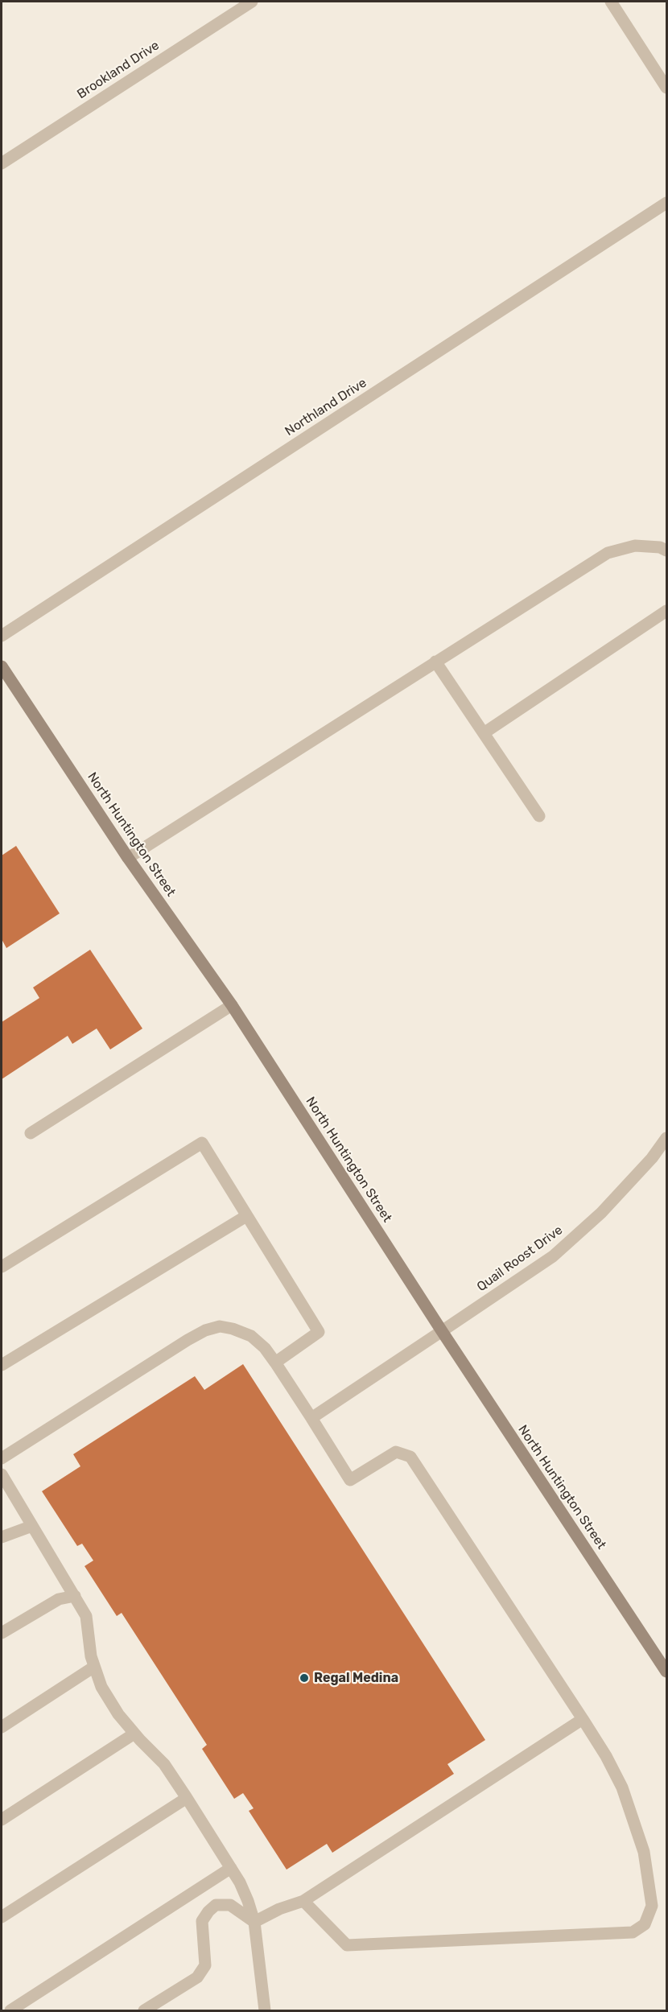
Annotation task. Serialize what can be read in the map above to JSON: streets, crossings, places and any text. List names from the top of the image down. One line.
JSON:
{"streets":{"street":["Brookland Drive","Northland Drive","North Huntington Street","Quail Roost Drive"]},"crossings":[["North Huntington Street","Quail Roost Drive"]],"places":["Regal Medina"]}
